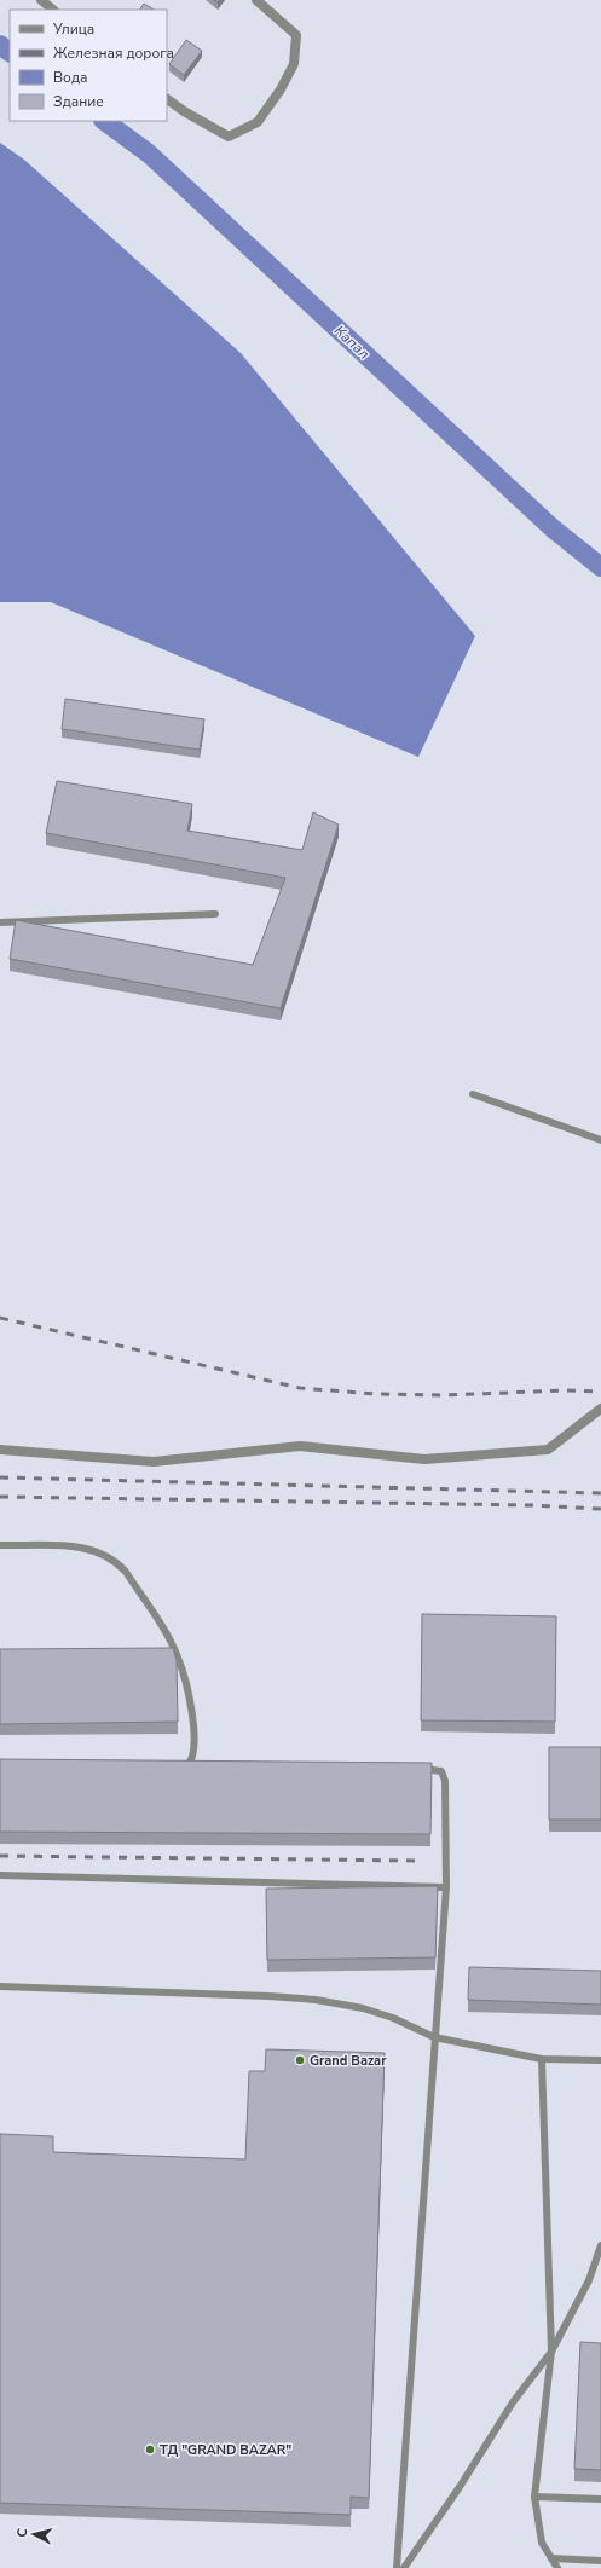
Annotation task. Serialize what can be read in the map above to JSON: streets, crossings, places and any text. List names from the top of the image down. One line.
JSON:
{"water":["Капал"],"places":["Grand Bazar","ТД \"GRAND BAZAR\""],"legend":["Улица","Железная дорога","Вода","Здание"],"north":"left"}
